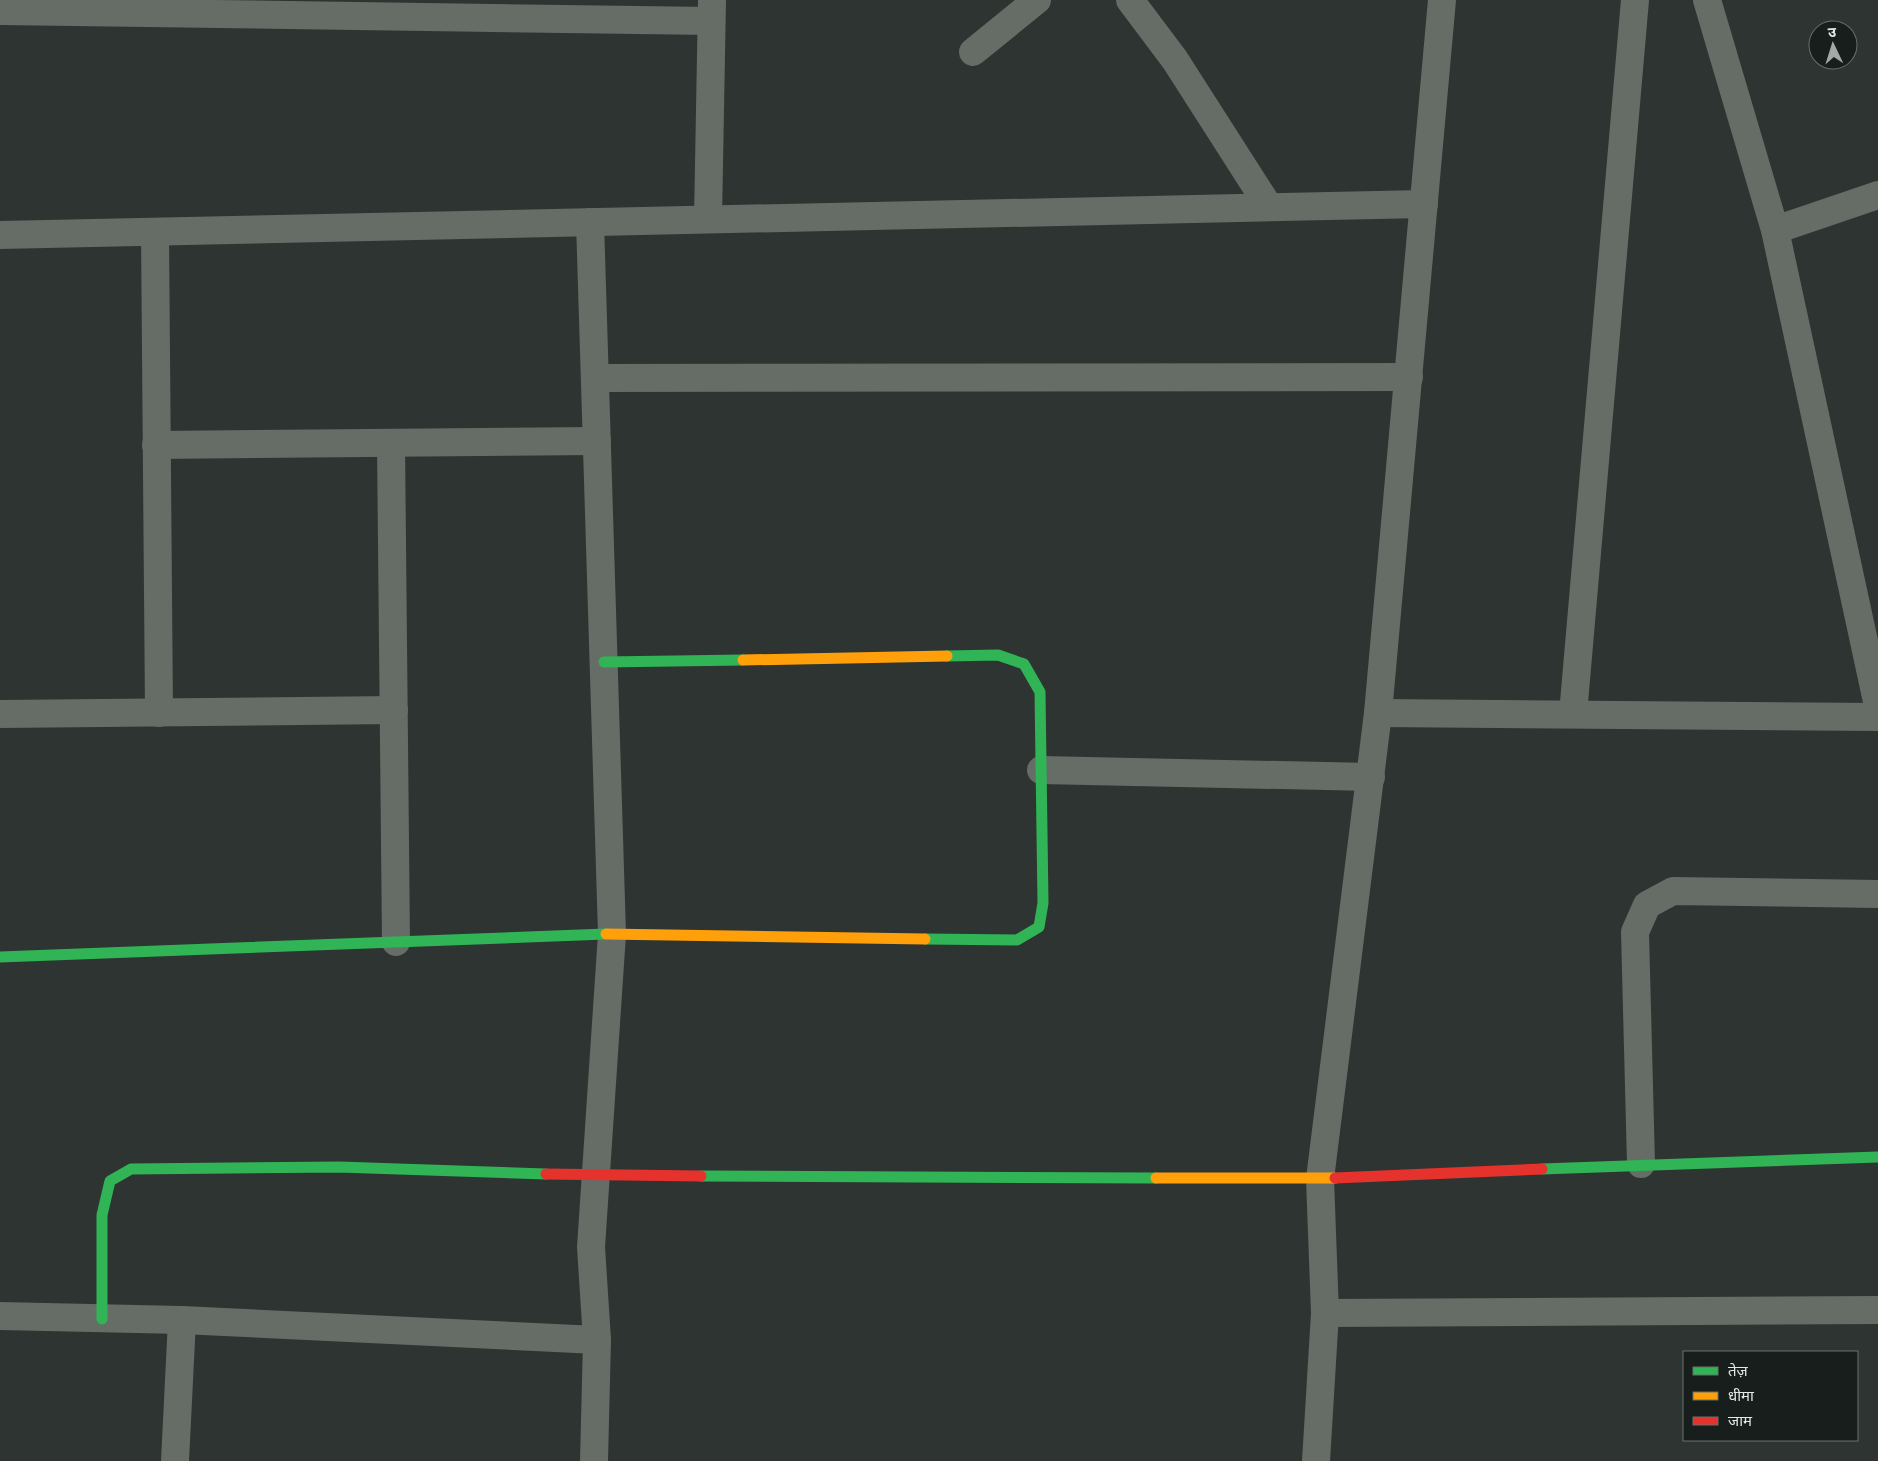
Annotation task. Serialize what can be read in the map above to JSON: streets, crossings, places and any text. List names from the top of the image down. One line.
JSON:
{"legend":["तेज़","धीमा","जाम"],"north":"top"}
